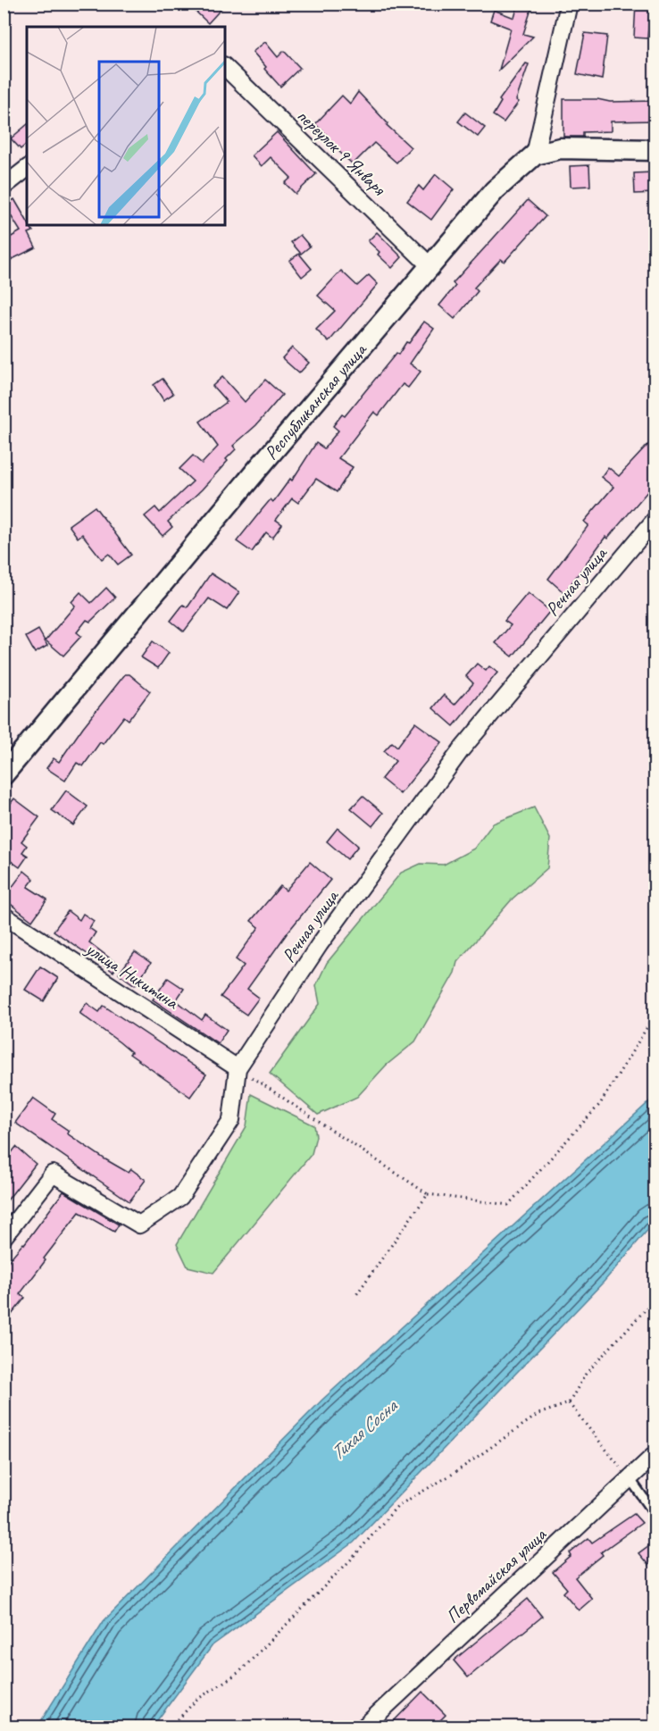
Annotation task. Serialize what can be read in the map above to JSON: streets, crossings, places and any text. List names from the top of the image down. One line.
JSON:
{"streets":{"street":["переулок 9 Января","Республиканская улица","Речная улица","улица Никитина","Первомайская улица"]},"crossings":[["переулок 9 Января","Республиканская улица"],["Речная улица","улица Никитина"]],"water":["Тихая Сосна"]}
